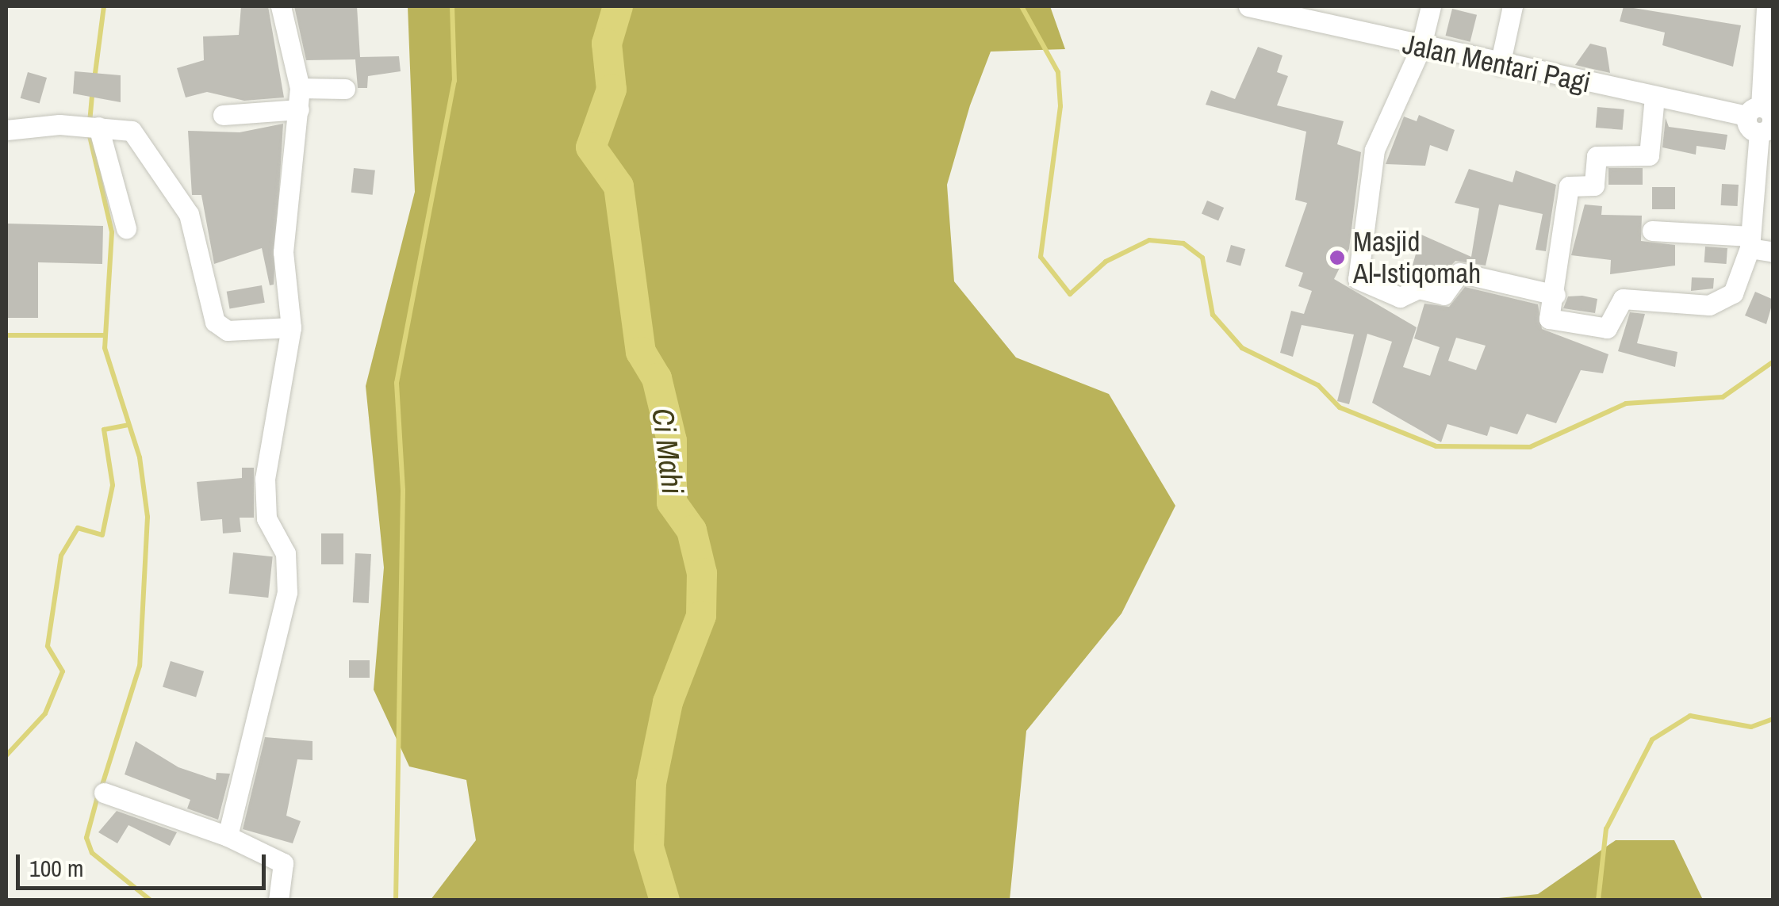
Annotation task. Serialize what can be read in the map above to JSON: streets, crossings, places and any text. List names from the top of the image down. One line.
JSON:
{"streets":{"street":["Jalan Mentari Pagi"]},"water":["Ci Mahi"],"places":["Masjid Al-Istiqomah"],"scale_bar":"100 m"}
